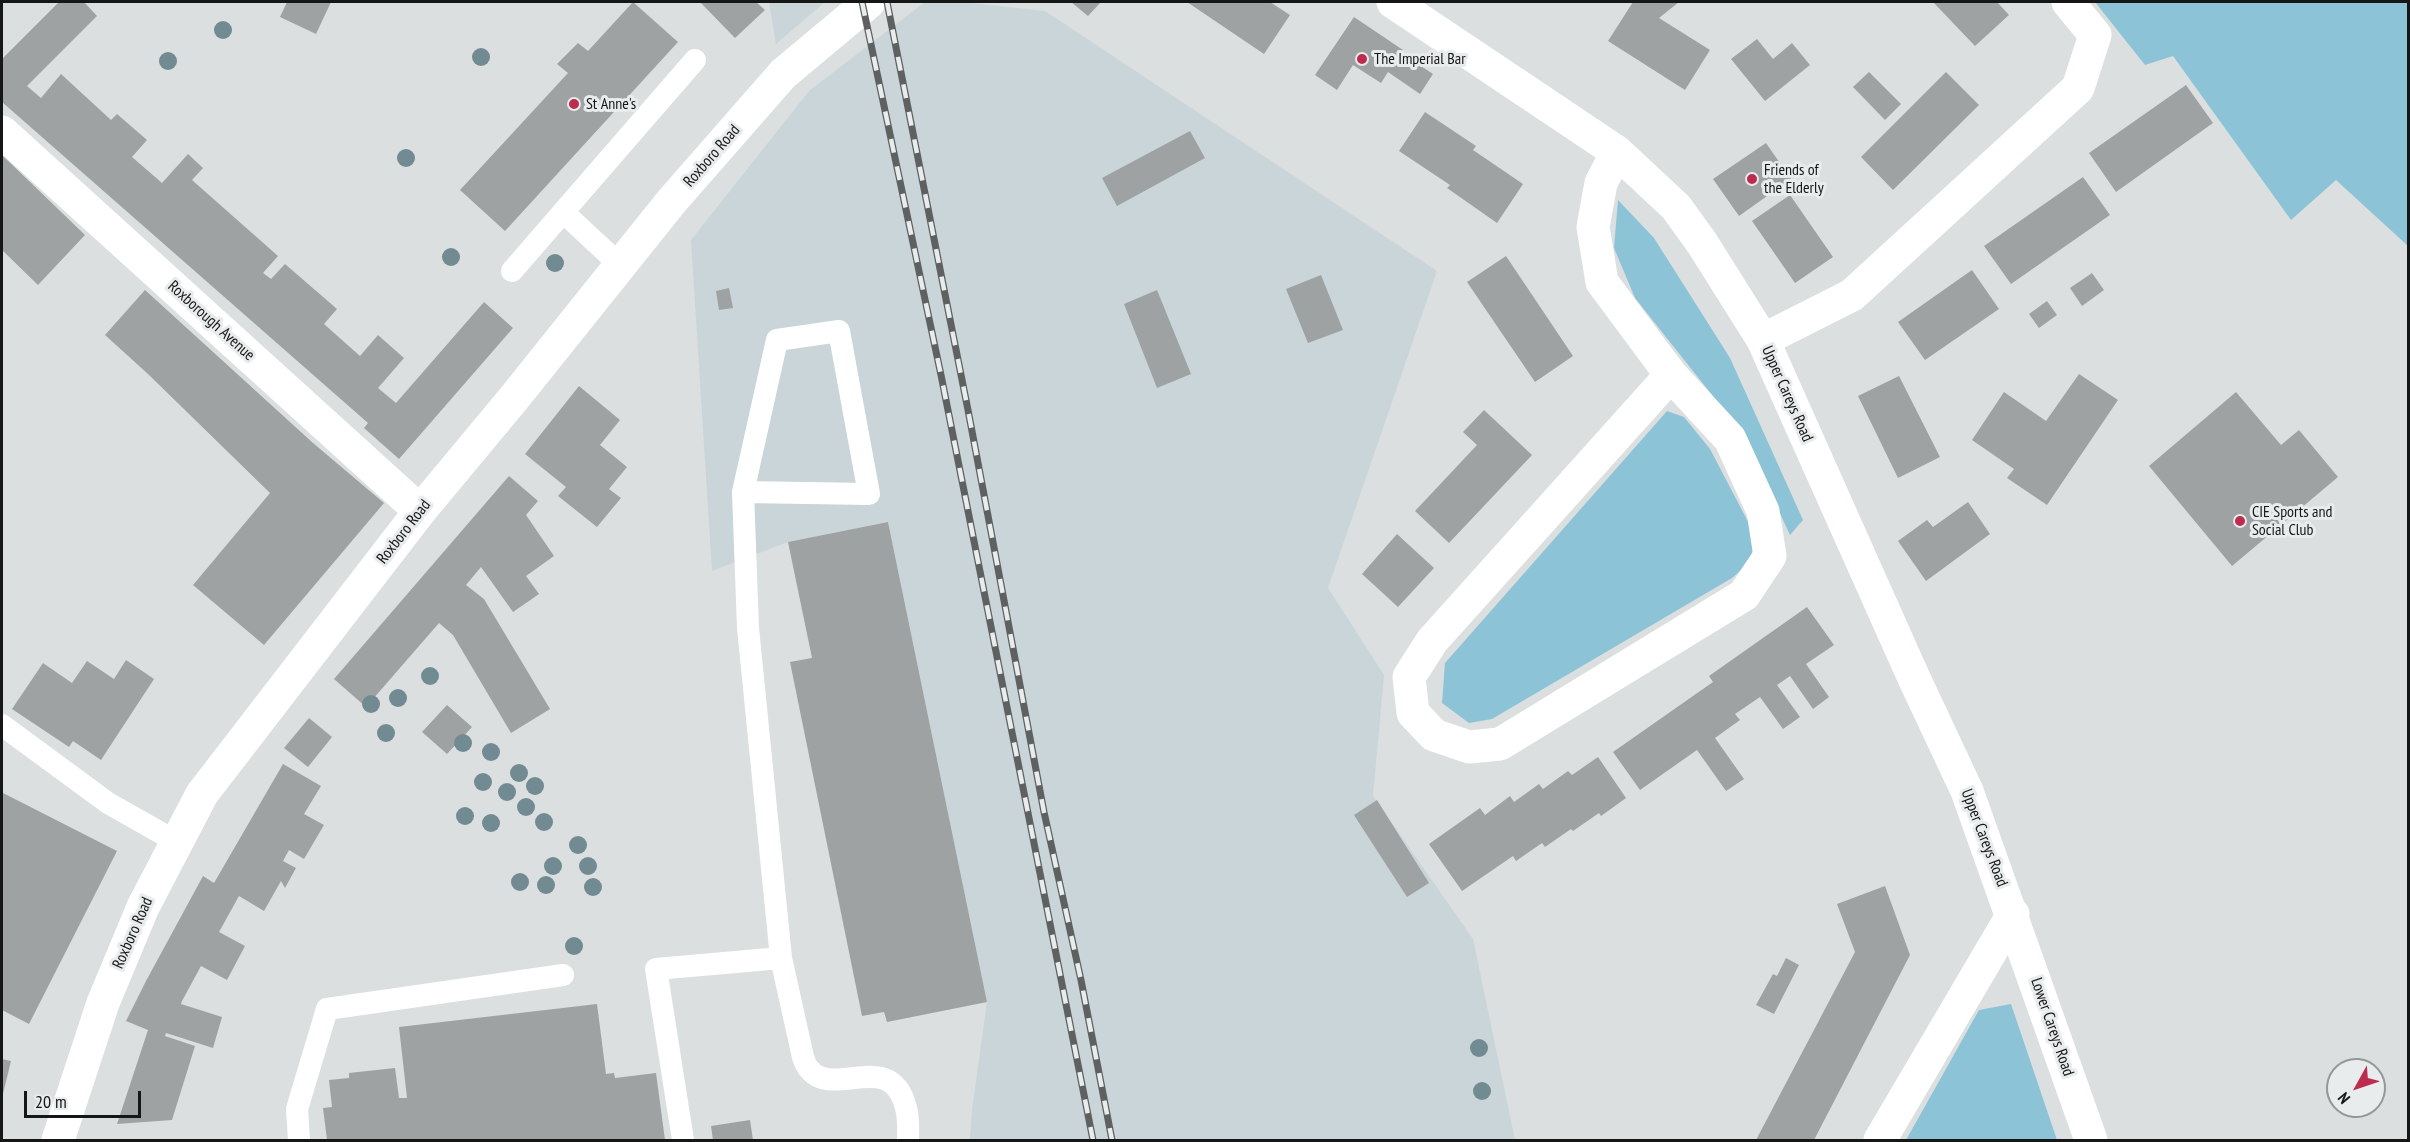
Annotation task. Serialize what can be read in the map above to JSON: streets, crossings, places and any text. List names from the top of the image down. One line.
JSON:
{"streets":{"street":["Roxboro Road","Roxborough Avenue","Upper Careys Road","Lower Careys Road"]},"crossings":[["Roxboro Road","Roxborough Avenue"],["Upper Careys Road","Lower Careys Road"]],"places":["The Imperial Bar","St Anne's","Friends of the Elderly","CIE Sports and Social Club"],"scale_bar":"20 m","north":"bottom left"}
